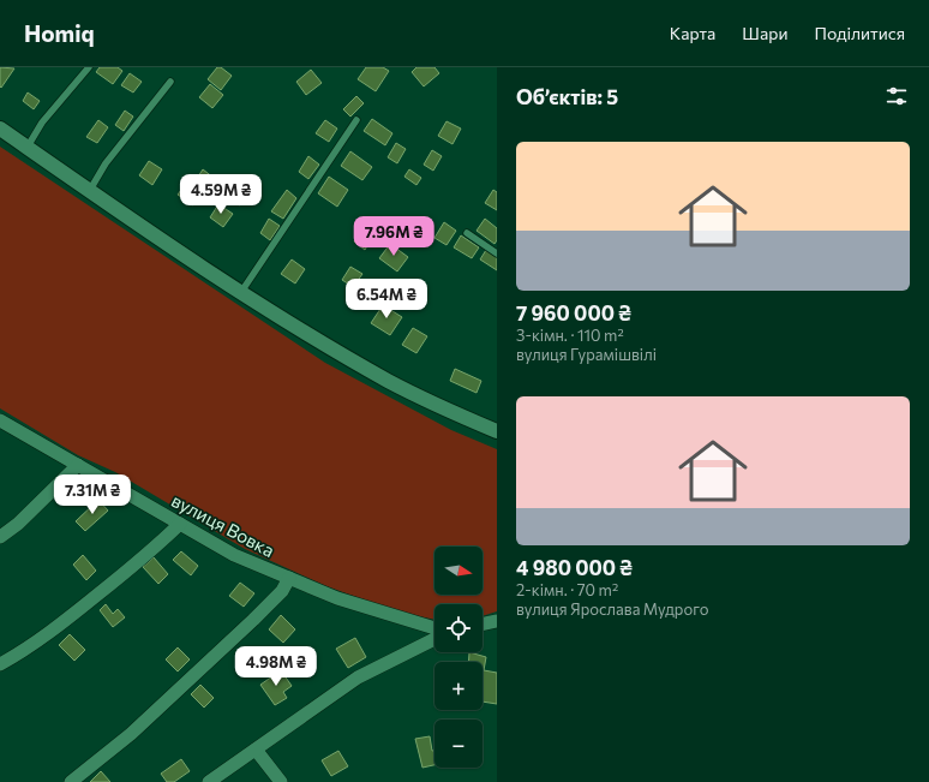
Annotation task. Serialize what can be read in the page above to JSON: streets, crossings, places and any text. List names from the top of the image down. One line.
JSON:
{"streets":{"street":["вулиця Вовка"]},"north":"right","page":{"header":"Homiq","nav":["Карта","Шари","Поділитися"],"heading":"Об’єктів: 5","list":[{"name":"7 960 000 ₴","note":"3-кімн. · 110 m² · вулиця Гурамішвілі"},{"name":"4 980 000 ₴","note":"2-кімн. · 70 m² · вулиця Ярослава Мудрого"}],"price":["4.59M ₴","7.96M ₴","6.54M ₴","7.31M ₴","4.98M ₴"],"map_buttons":["+","−"]}}
